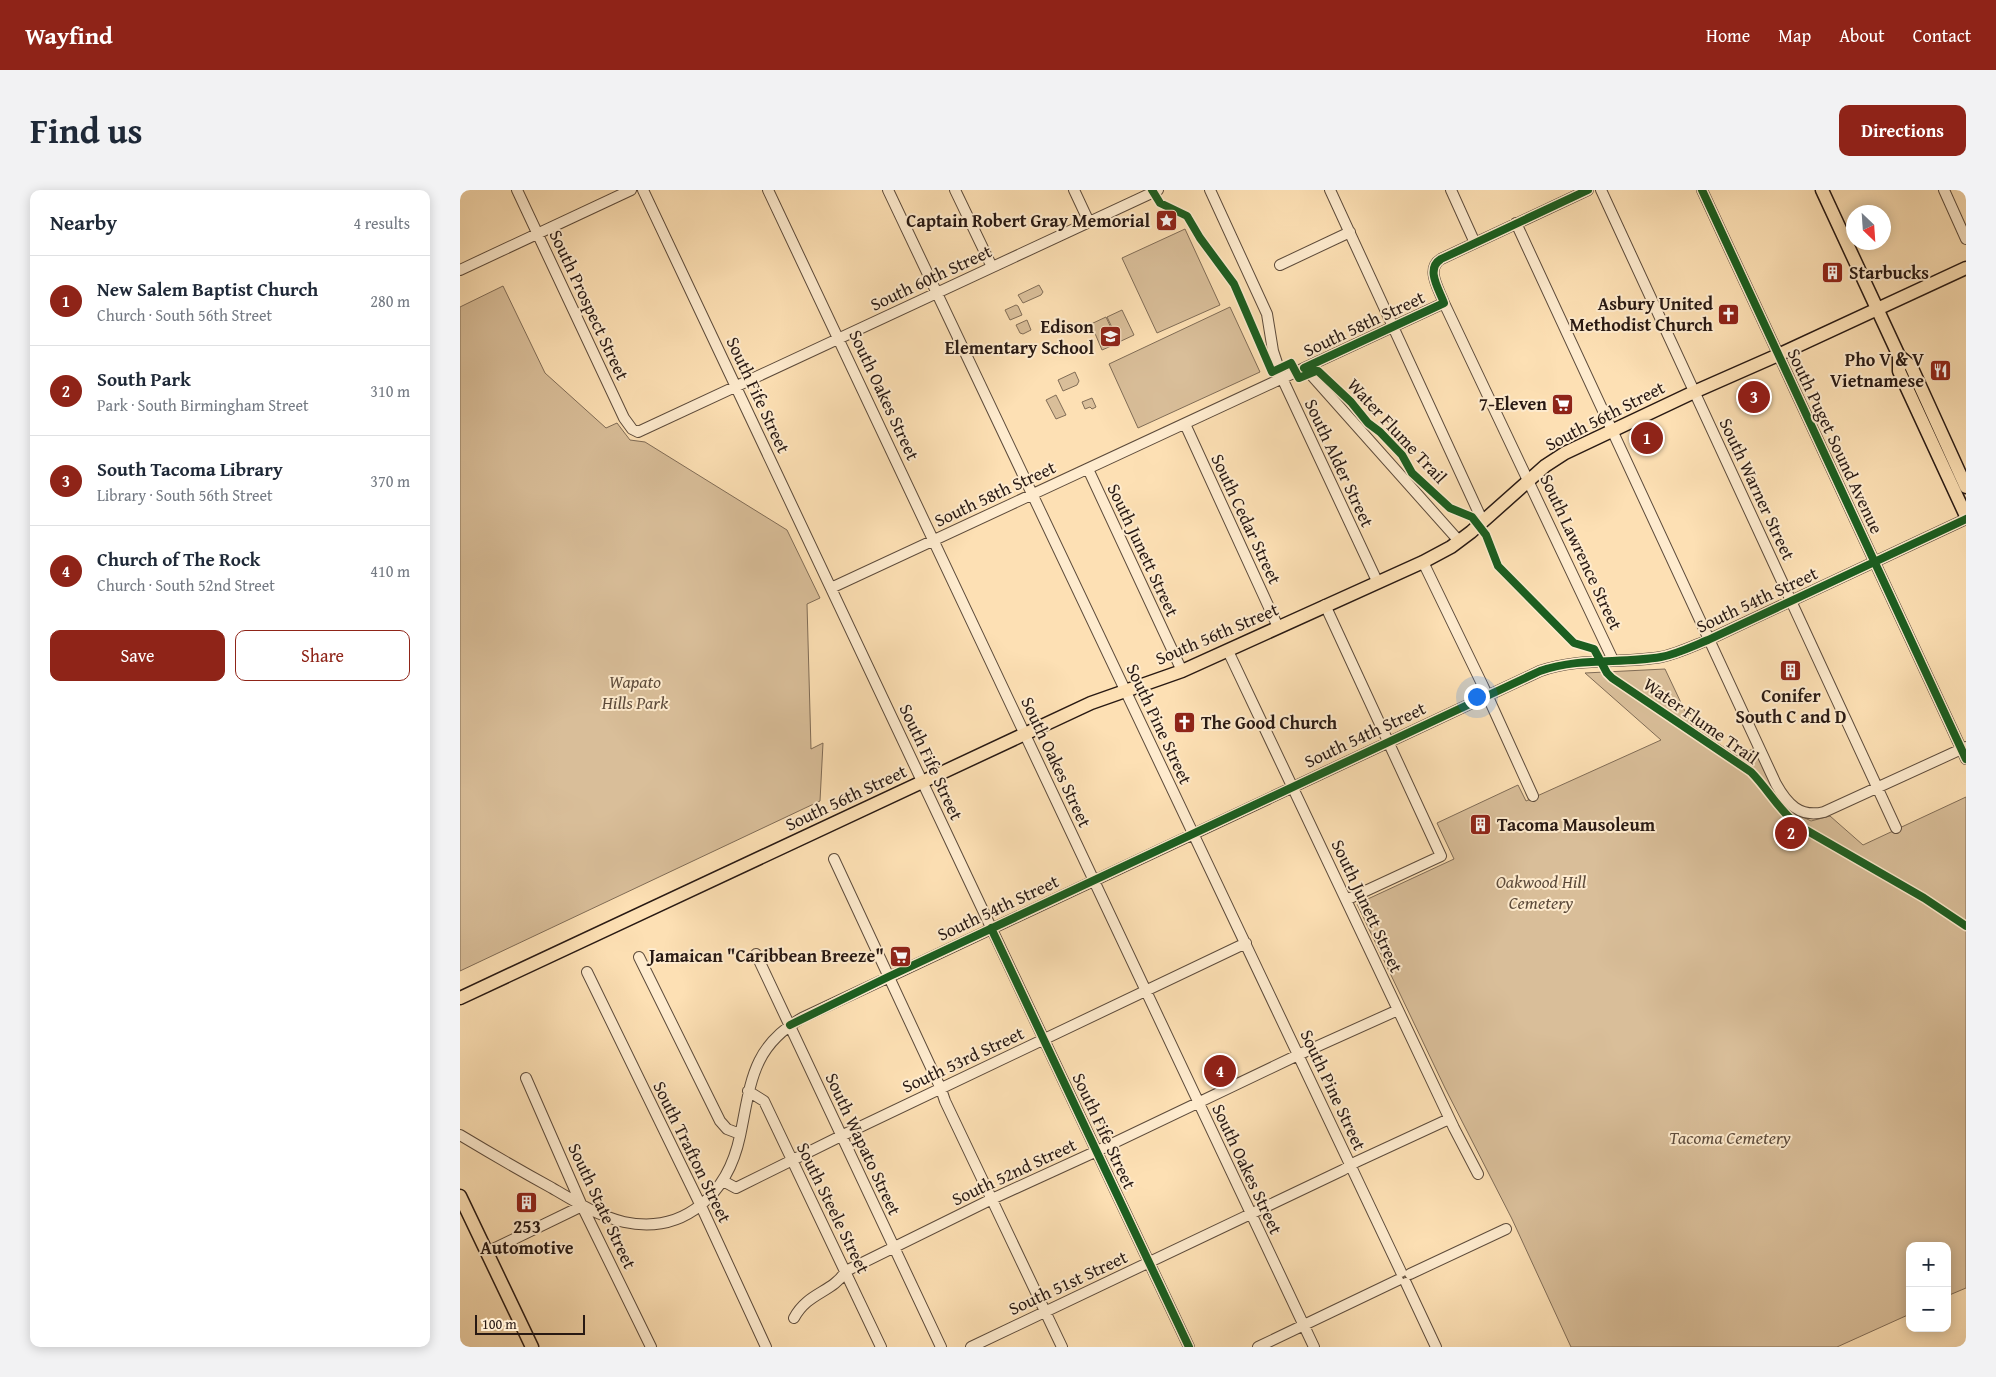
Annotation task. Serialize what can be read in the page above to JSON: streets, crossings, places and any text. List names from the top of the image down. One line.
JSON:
{"streets":{"main road":["South 56th Street"],"street":["South 60th Street","South Prospect Street","South 58th Street","South Fife Street","South Oakes Street","South Puget Sound Avenue","South Alder Street","South Warner Street","South Cedar Street","South Junett Street","South Lawrence Street","South 54th Street","South Pine Street","South 53rd Street","South Wapato Street","South Trafton Street","South 52nd Street","South State Street","South Steele Street","South 51st Street"],"cycle path":["Water Flume Trail"]},"crossings":[["South 60th Street","South Prospect Street"],["South 60th Street","South Fife Street"],["South 60th Street","South Oakes Street"],["South 60th Street","South Pine Street"],["South 58th Street","South Fife Street"],["South 58th Street","South Oakes Street"],["South 58th Street","South Alder Street"],["South 58th Street","South Cedar Street"],["South 58th Street","South Junett Street"],["South 58th Street","South Lawrence Street"],["South 58th Street","South Pine Street"],["South Fife Street","South 56th Street"],["South Fife Street","South 54th Street"],["South Fife Street","South 53rd Street"],["South Fife Street","South 52nd Street"],["South Fife Street","South 51st Street"],["South Oakes Street","South 56th Street"],["South Oakes Street","South 54th Street"],["South Oakes Street","South 53rd Street"],["South Oakes Street","South 52nd Street"],["South Oakes Street","South 51st Street"],["South 56th Street","South Puget Sound Avenue"],["South 56th Street","South Alder Street"],["South 56th Street","South Warner Street"],["South 56th Street","South Cedar Street"],["South 56th Street","South Junett Street"],["South 56th Street","South Lawrence Street"],["South 56th Street","South Pine Street"],["South Puget Sound Avenue","South 54th Street"],["South Warner Street","South 54th Street"],["South Junett Street","South 54th Street"],["South Junett Street","South 52nd Street"],["South Junett Street","South 51st Street"],["South Lawrence Street","South 54th Street"],["South 54th Street","South Pine Street"],["South 54th Street","South 53rd Street"],["South 54th Street","South Wapato Street"],["South 54th Street","South Trafton Street"],["South 54th Street","South State Street"],["South 54th Street","South Steele Street"],["South Pine Street","South 53rd Street"],["South Pine Street","South 52nd Street"],["South Pine Street","South 51st Street"],["South 53rd Street","South Wapato Street"],["South 53rd Street","South Steele Street"],["South Wapato Street","South 52nd Street"],["South 52nd Street","South Steele Street"]],"parks":["Wapato Hills Park","Oakwood Hill Cemetery","Tacoma Cemetery"],"places":{"place":["Captain Robert Gray Memorial"],"building":["Starbucks","Conifer South C and D","Tacoma Mausoleum","253 Automotive"],"church":["Asbury United Methodist Church","The Good Church"],"school or university":["Edison Elementary School"],"restaurant":["Pho V & V Vietnamese"],"supermarket":["7-Eleven","Jamaican \"Caribbean Breeze\""]},"scale_bar":"100 m","north":"bottom right","page":{"header":"Wayfind","nav":["Home","Map","About","Contact"],"title":"Find us","buttons":["Directions",["Save","Share"]],"heading":["Nearby","4 results"],"list":[{"mark":"1","name":"New Salem Baptist Church","note":"Church · South 56th Street","value":"280 m"},{"mark":"2","name":"South Park","note":"Park · South Birmingham Street","value":"310 m"},{"mark":"3","name":"South Tacoma Library","note":"Library · South 56th Street","value":"370 m"},{"mark":"4","name":"Church of The Rock","note":"Church · South 52nd Street","value":"410 m"}],"pins":["3","1","2","4"],"map_buttons":["+","−"],"scale":"100 m"}}
